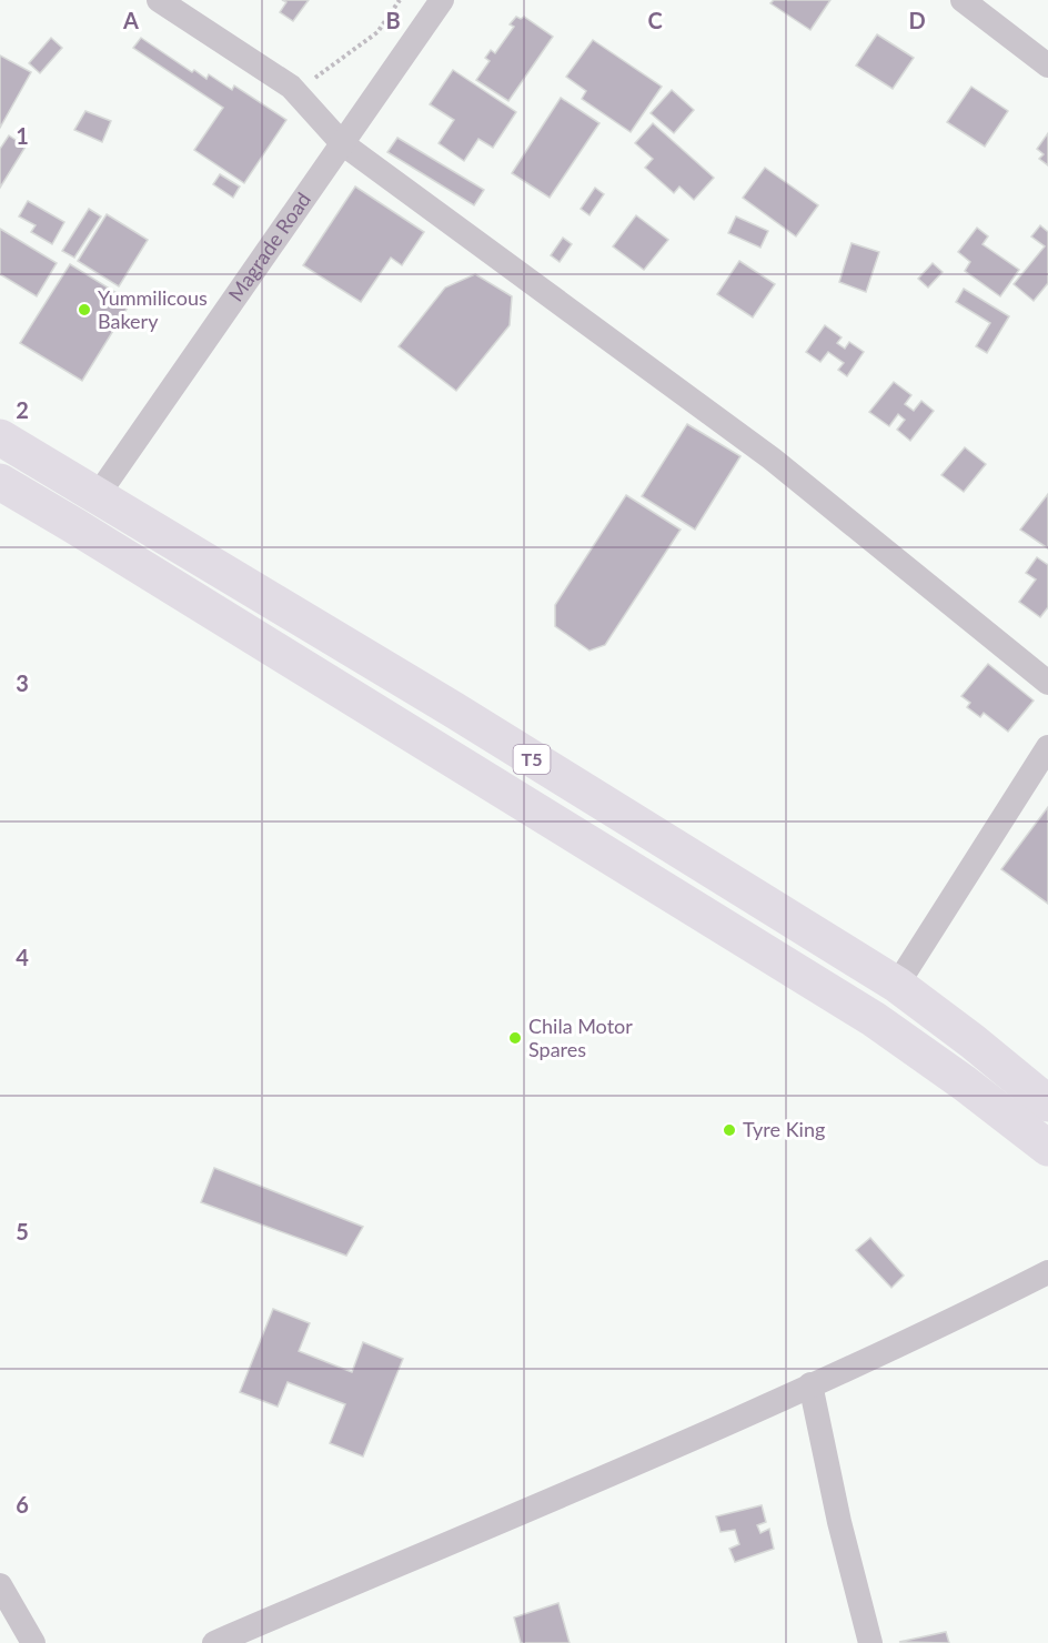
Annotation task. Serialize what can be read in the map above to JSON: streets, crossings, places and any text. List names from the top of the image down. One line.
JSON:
{"streets":{"highway":["T5"],"street":["Magrade Road"]},"crossings":[["Magrade Road","T5"]],"places":["Yummilicous Bakery","Chila Motor Spares","Tyre King"],"grid":{"columns":["A","B","C","D"],"rows":["1","2","3","4","5","6"]}}
